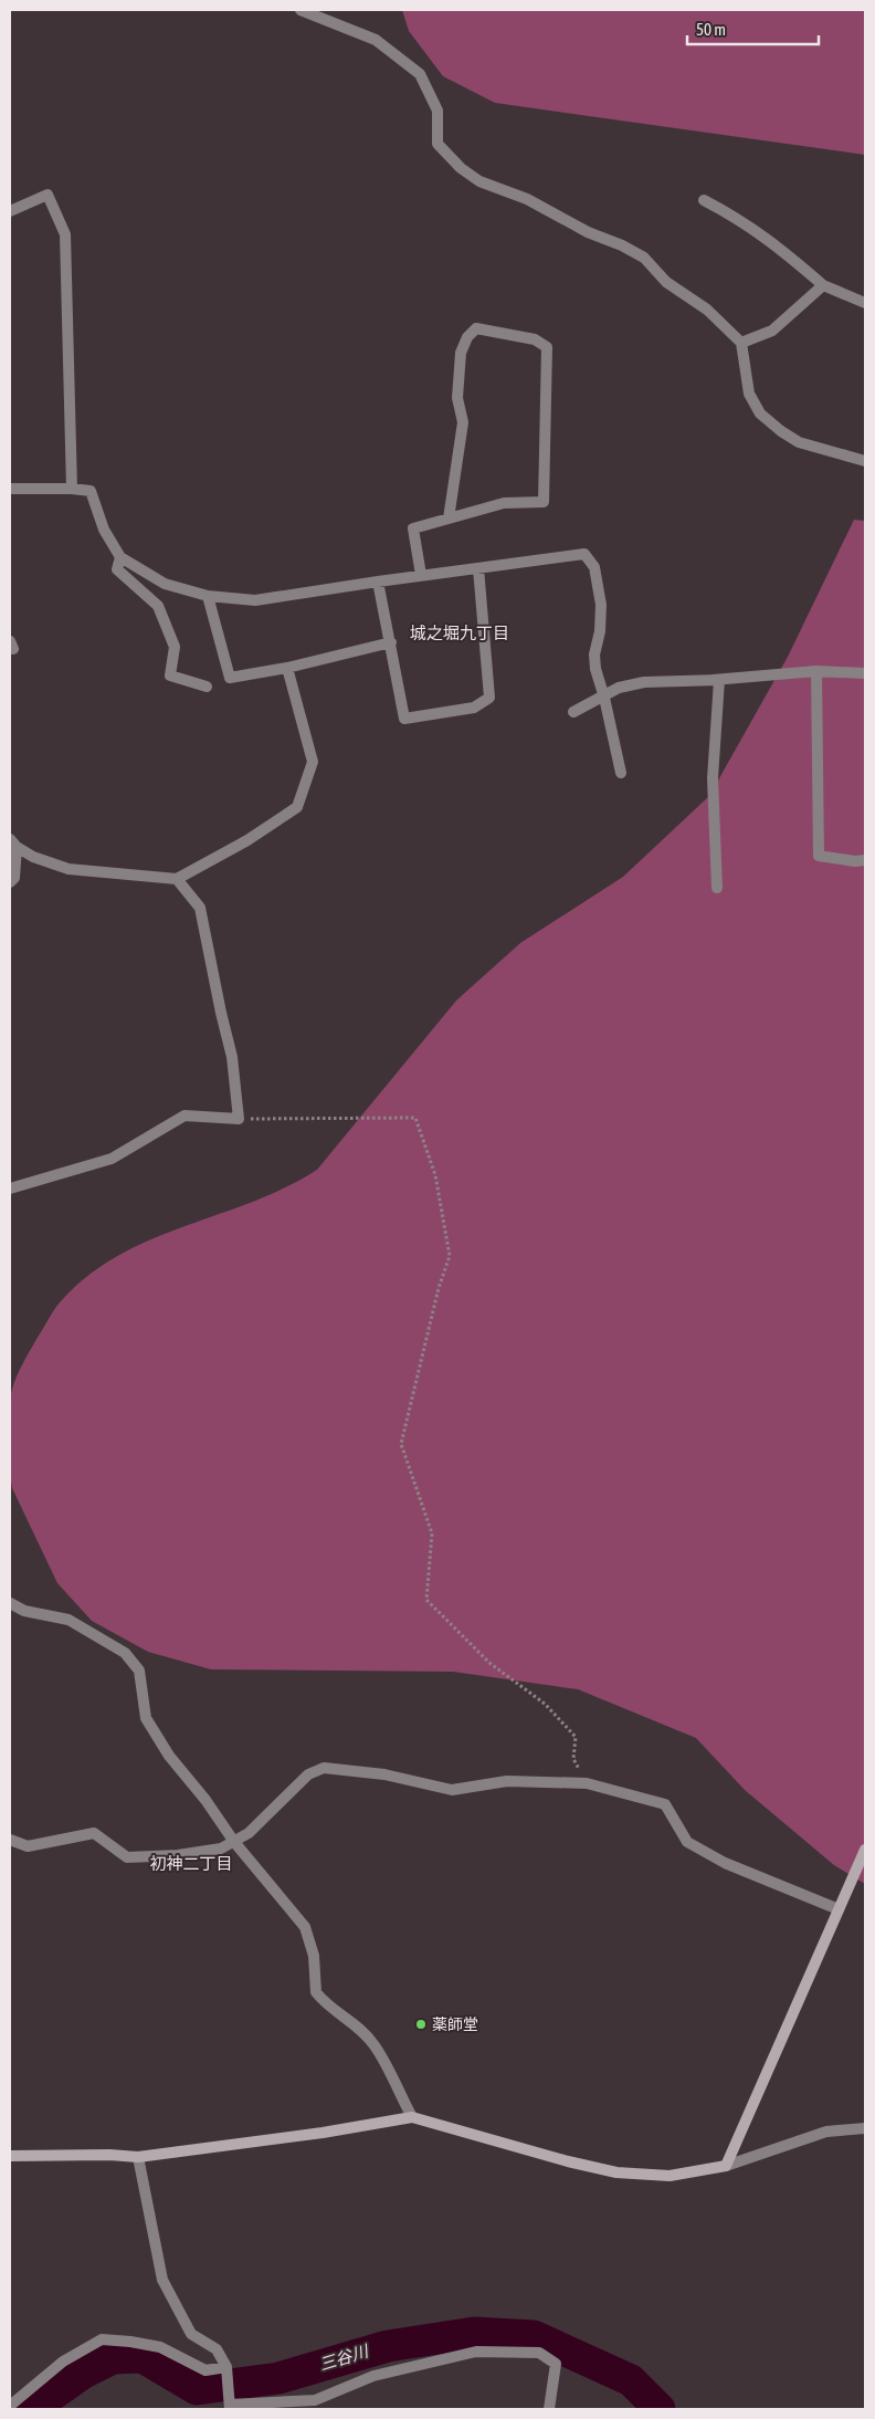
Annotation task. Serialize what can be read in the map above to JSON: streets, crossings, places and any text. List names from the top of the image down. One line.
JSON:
{"districts":["城之堀九丁目","初神二丁目"],"water":["三谷川"],"places":["薬師堂"],"scale_bar":"50 m"}
